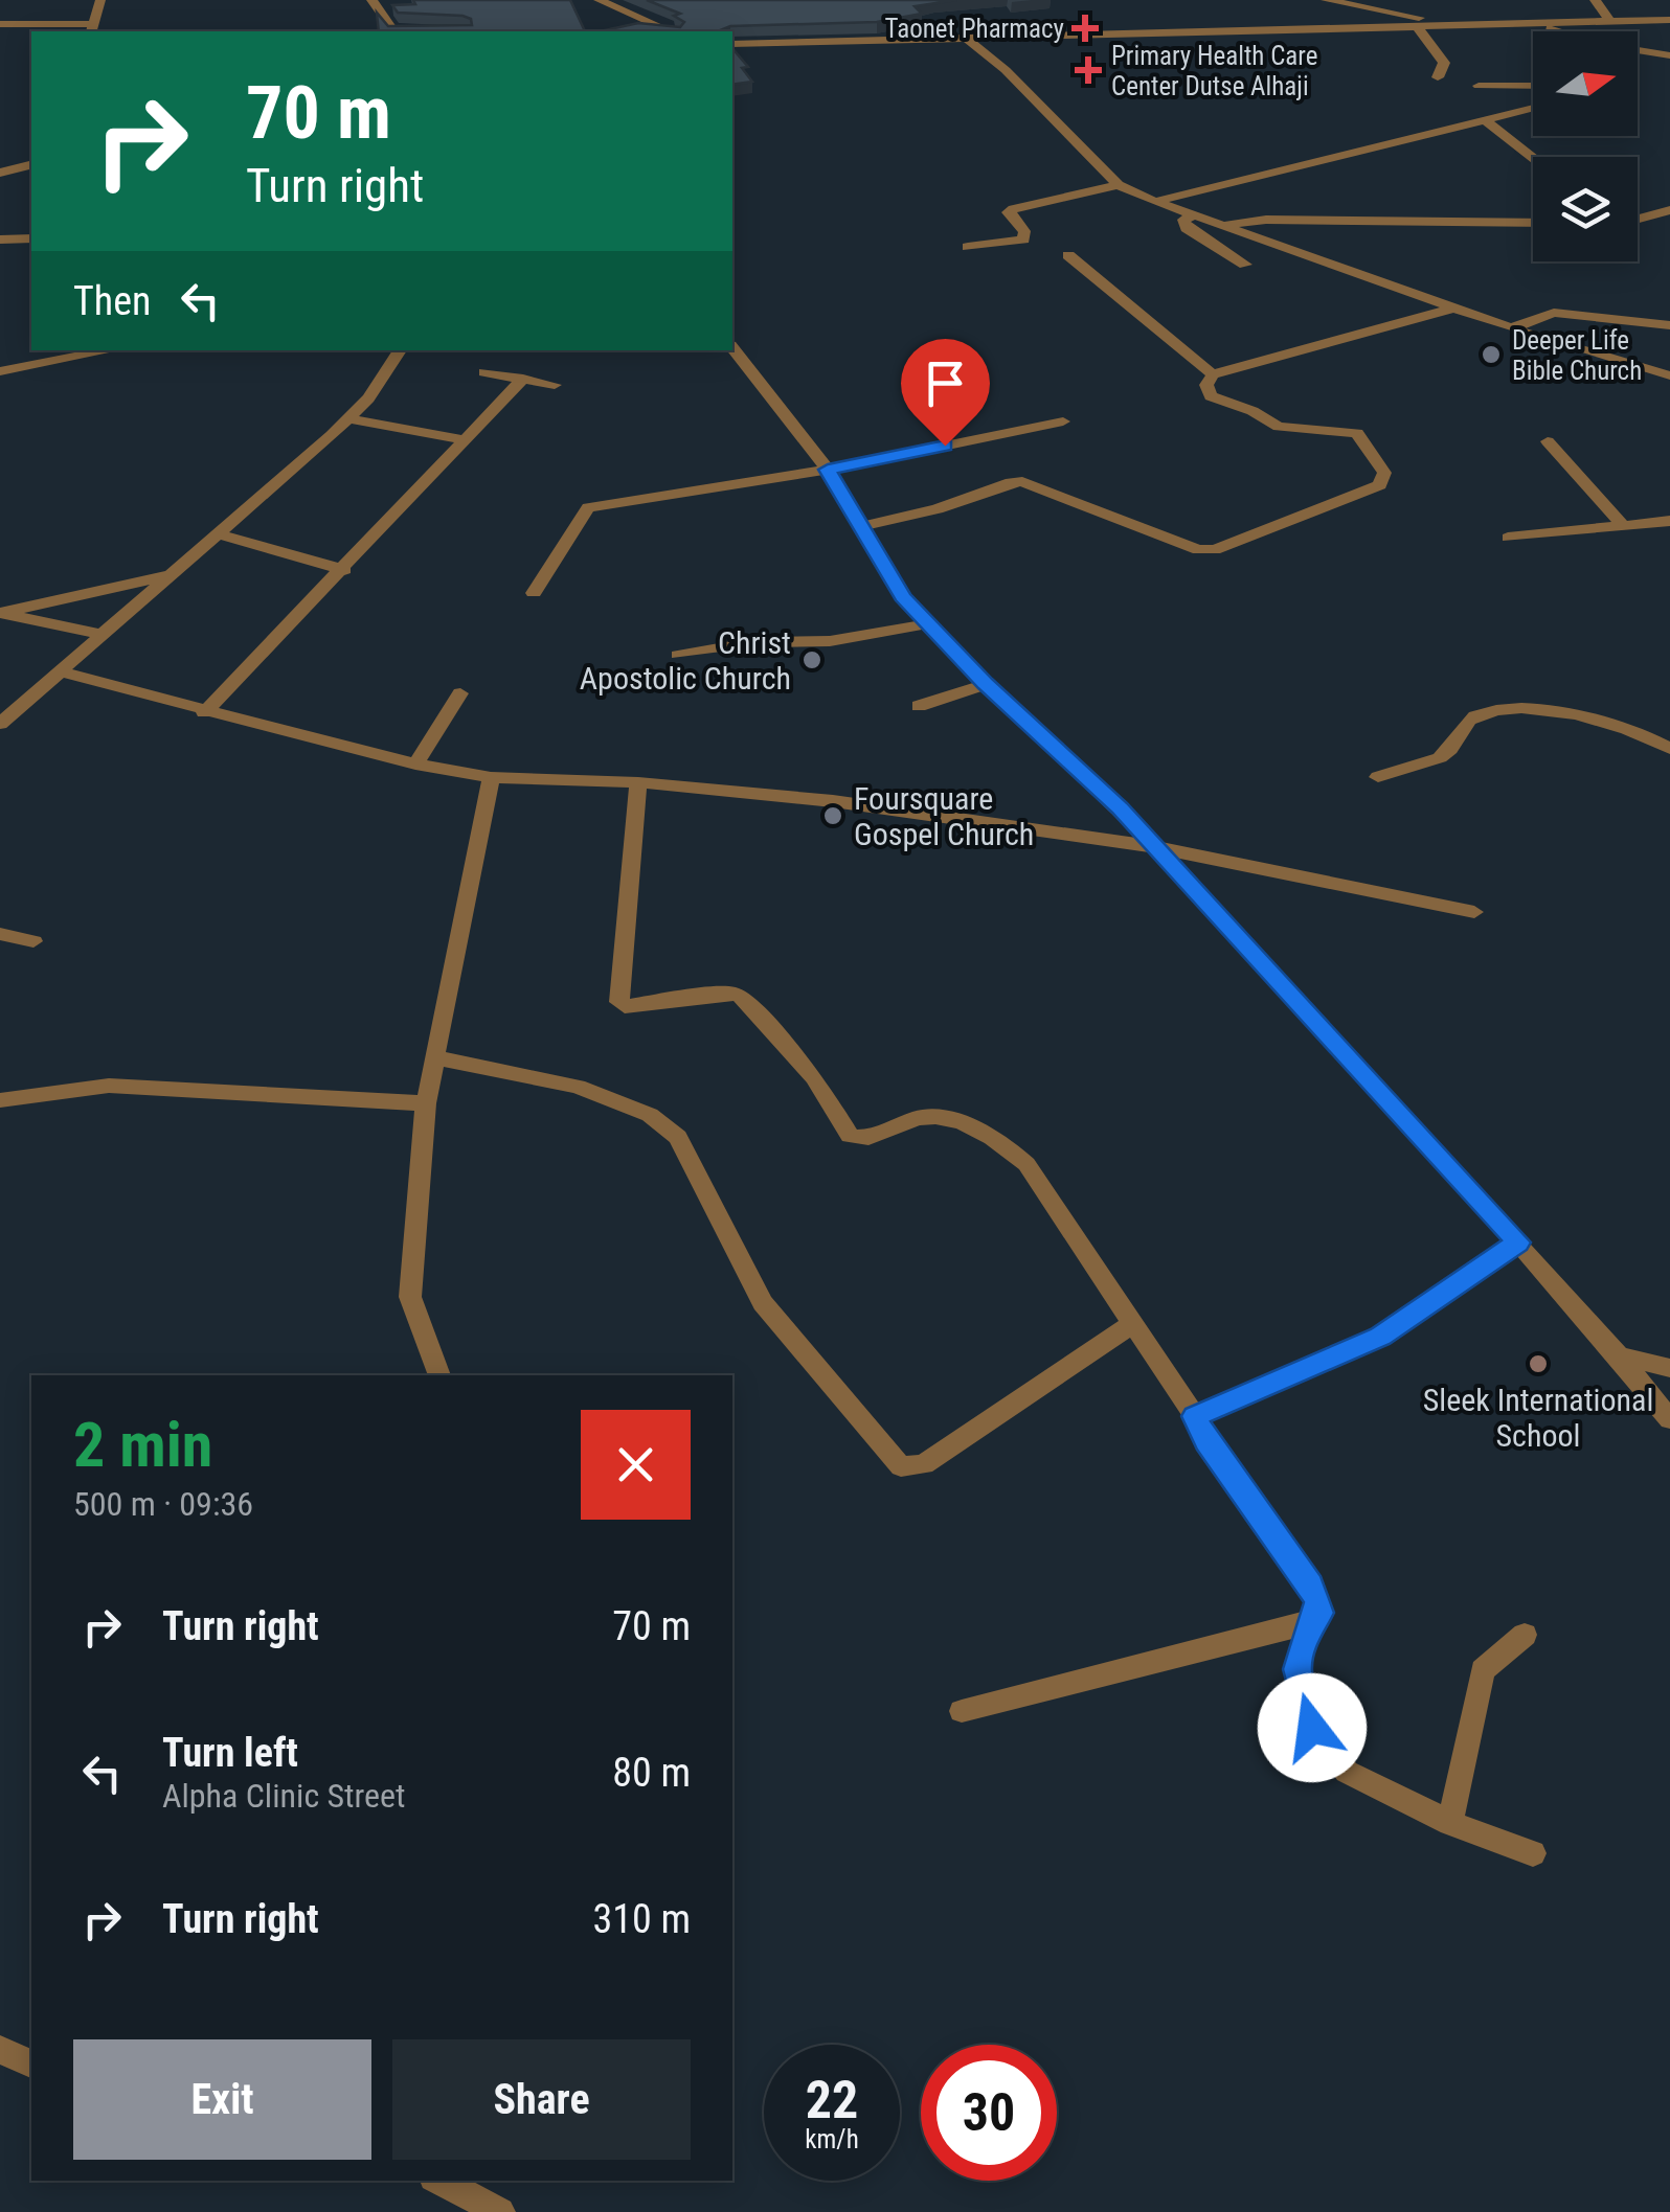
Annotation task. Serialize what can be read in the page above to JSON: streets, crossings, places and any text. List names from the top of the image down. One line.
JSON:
{"places":{"health":["Taonet Pharmacy","Primary Health Care Center Dutse Alhaji"],"other":["Deeper Life Bible Church","Christ Apostolic Church","Foursquare Gospel Church","Sleek International School"]},"north":"right","page":{"turn":["70 m","Turn right"],"then":"Then","heading":["2 min","500 m · 09:36"],"list":[{"name":"Turn right","value":"70 m"},{"name":"Turn left","note":"Alpha Clinic Street","value":"80 m"},{"name":"Turn right","value":"310 m"}],"buttons":["Exit","Share"],"speed":"22 km/h","limit":"30"}}
